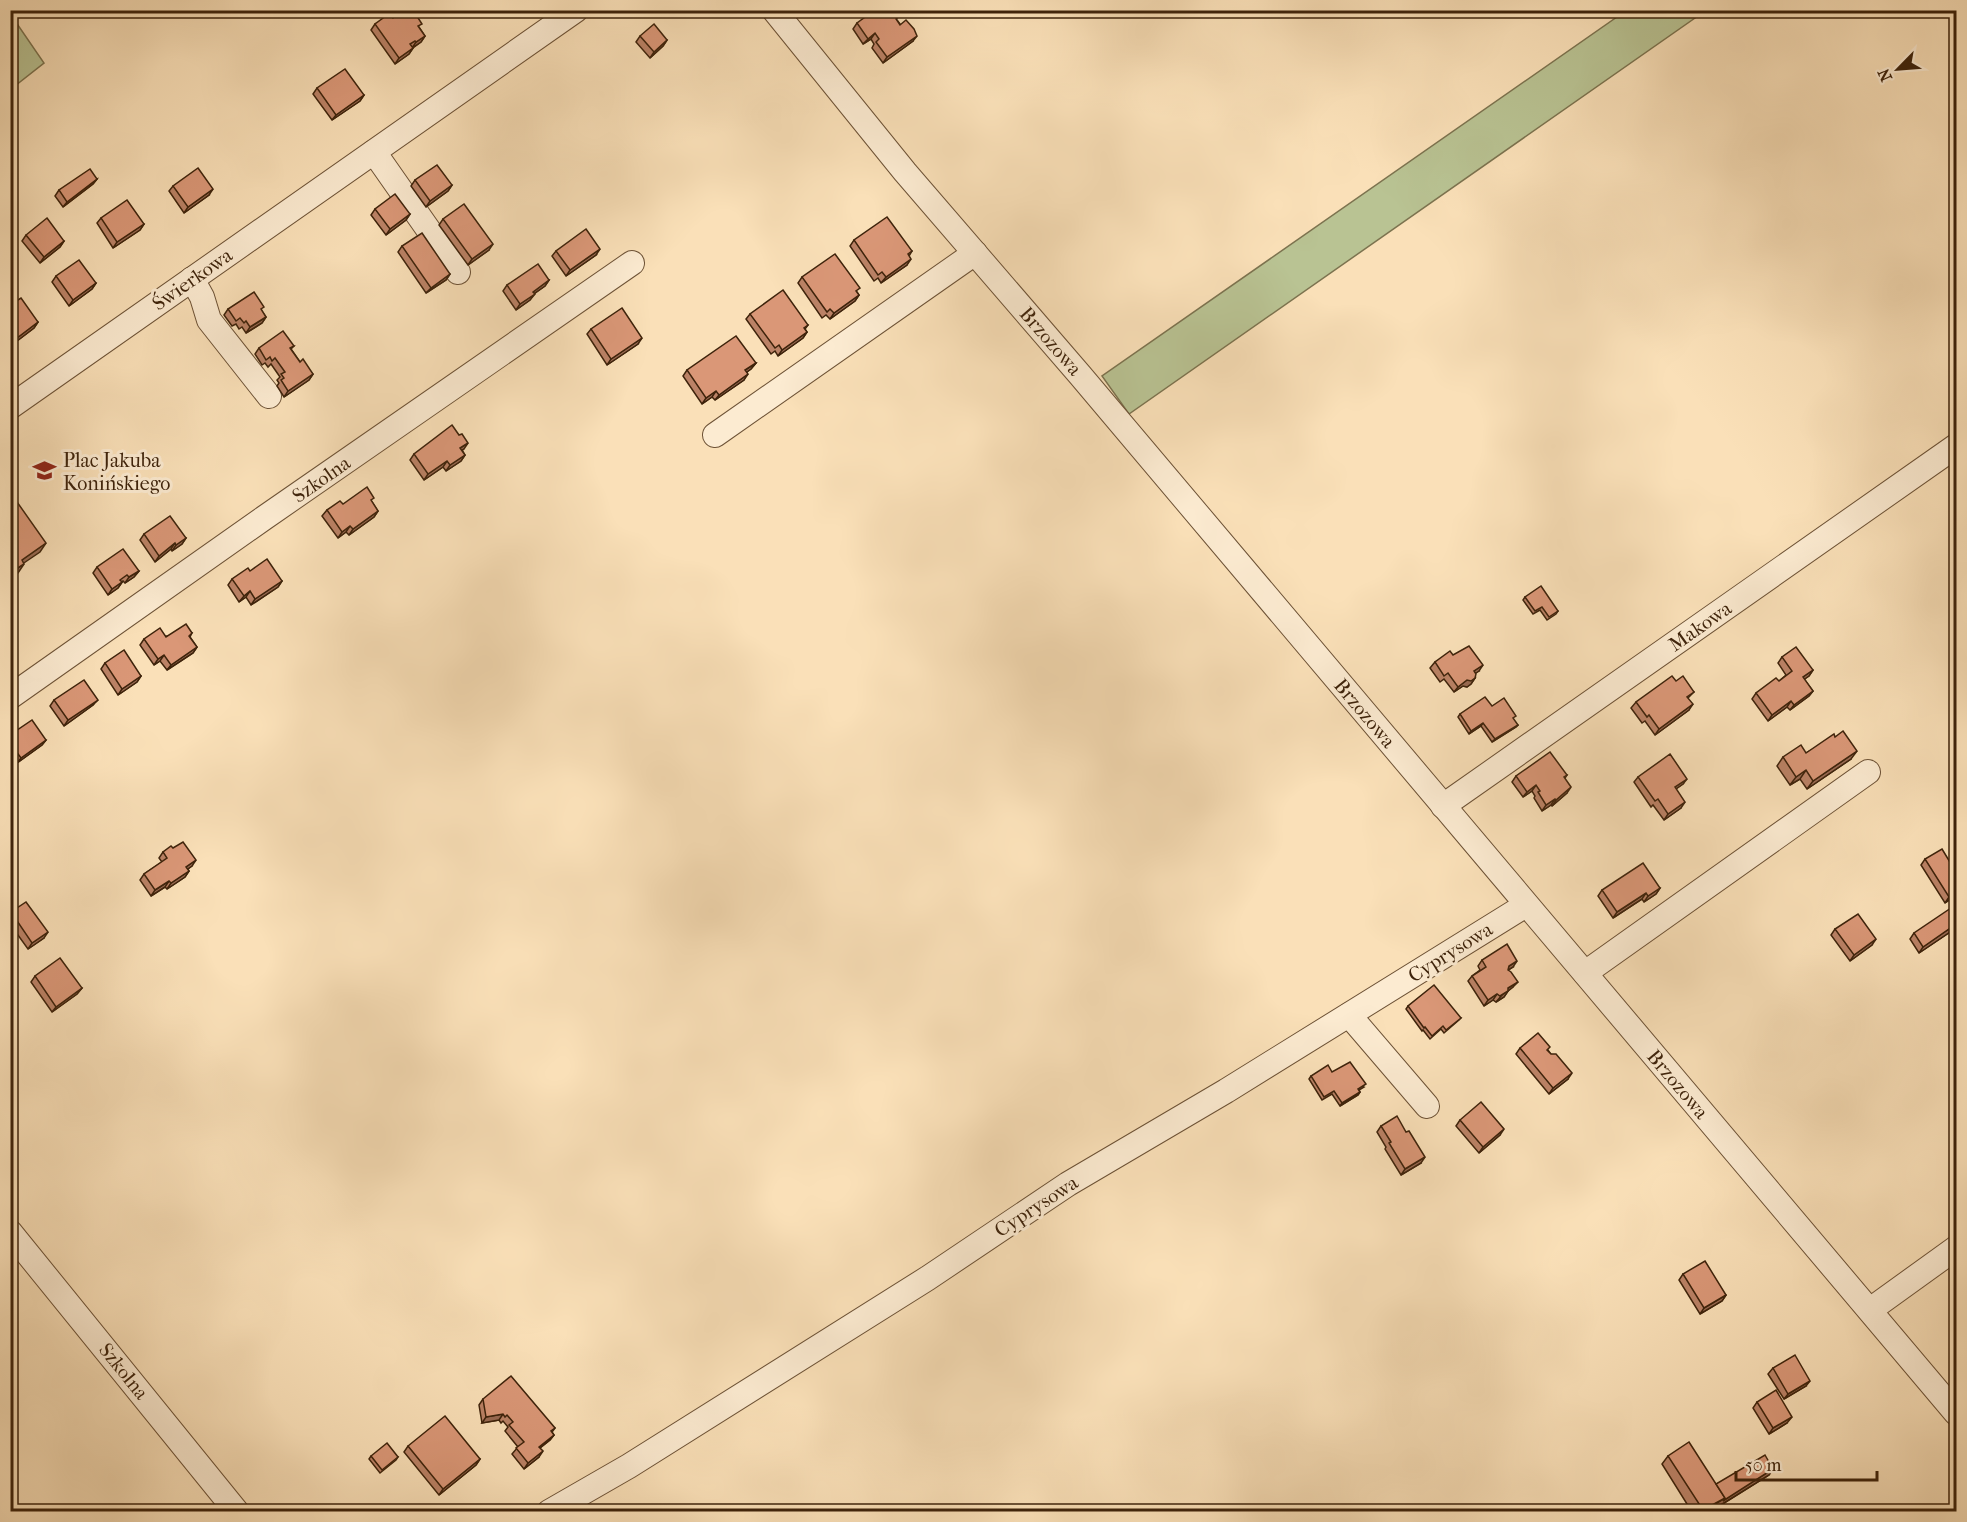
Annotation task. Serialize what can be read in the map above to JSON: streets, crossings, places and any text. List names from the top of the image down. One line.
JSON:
{"streets":{"street":["Świerkowa","Brzozowa","Szkolna","Makowa","Cyprysowa"]},"crossings":[["Brzozowa","Makowa"],["Brzozowa","Cyprysowa"]],"places":{"school or university":["Plac Jakuba Konińskiego"]},"scale_bar":"50 m","north":"bottom left"}
